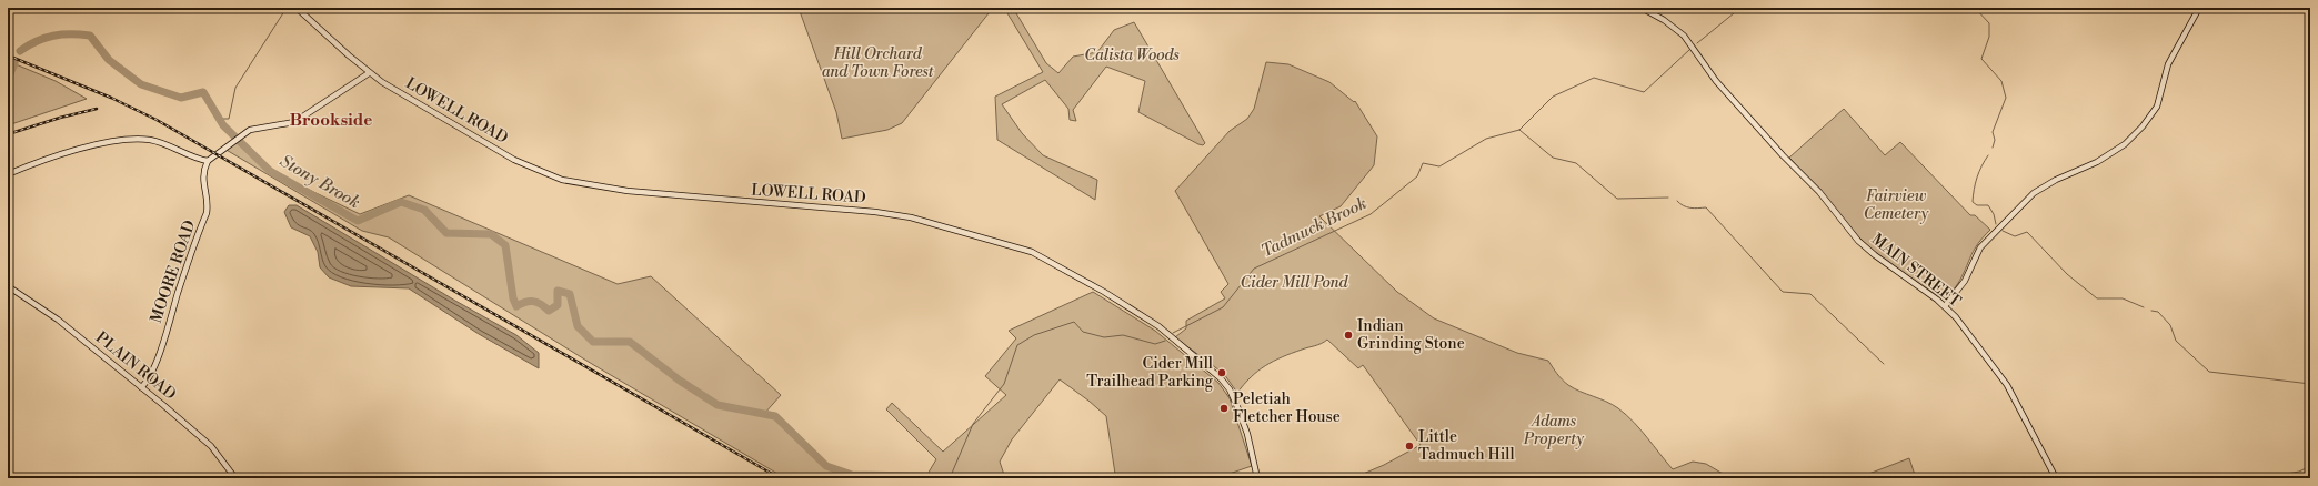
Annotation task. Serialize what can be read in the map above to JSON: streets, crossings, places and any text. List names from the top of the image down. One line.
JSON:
{"streets":{"street":["LOWELL ROAD","MAIN STREET","MOORE ROAD","PLAIN ROAD"]},"crossings":[["MOORE ROAD","PLAIN ROAD"]],"districts":["Brookside"],"water":["Stony Brook","Tadmuck Brook"],"parks":["Hill Orchard and Town Forest","Calista Woods","Fairview Cemetery","Cider Mill Pond","Adams Property"],"places":["Indian Grinding Stone","Cider Mill Trailhead Parking","Peletiah Fletcher House","Little Tadmuch Hill"]}
